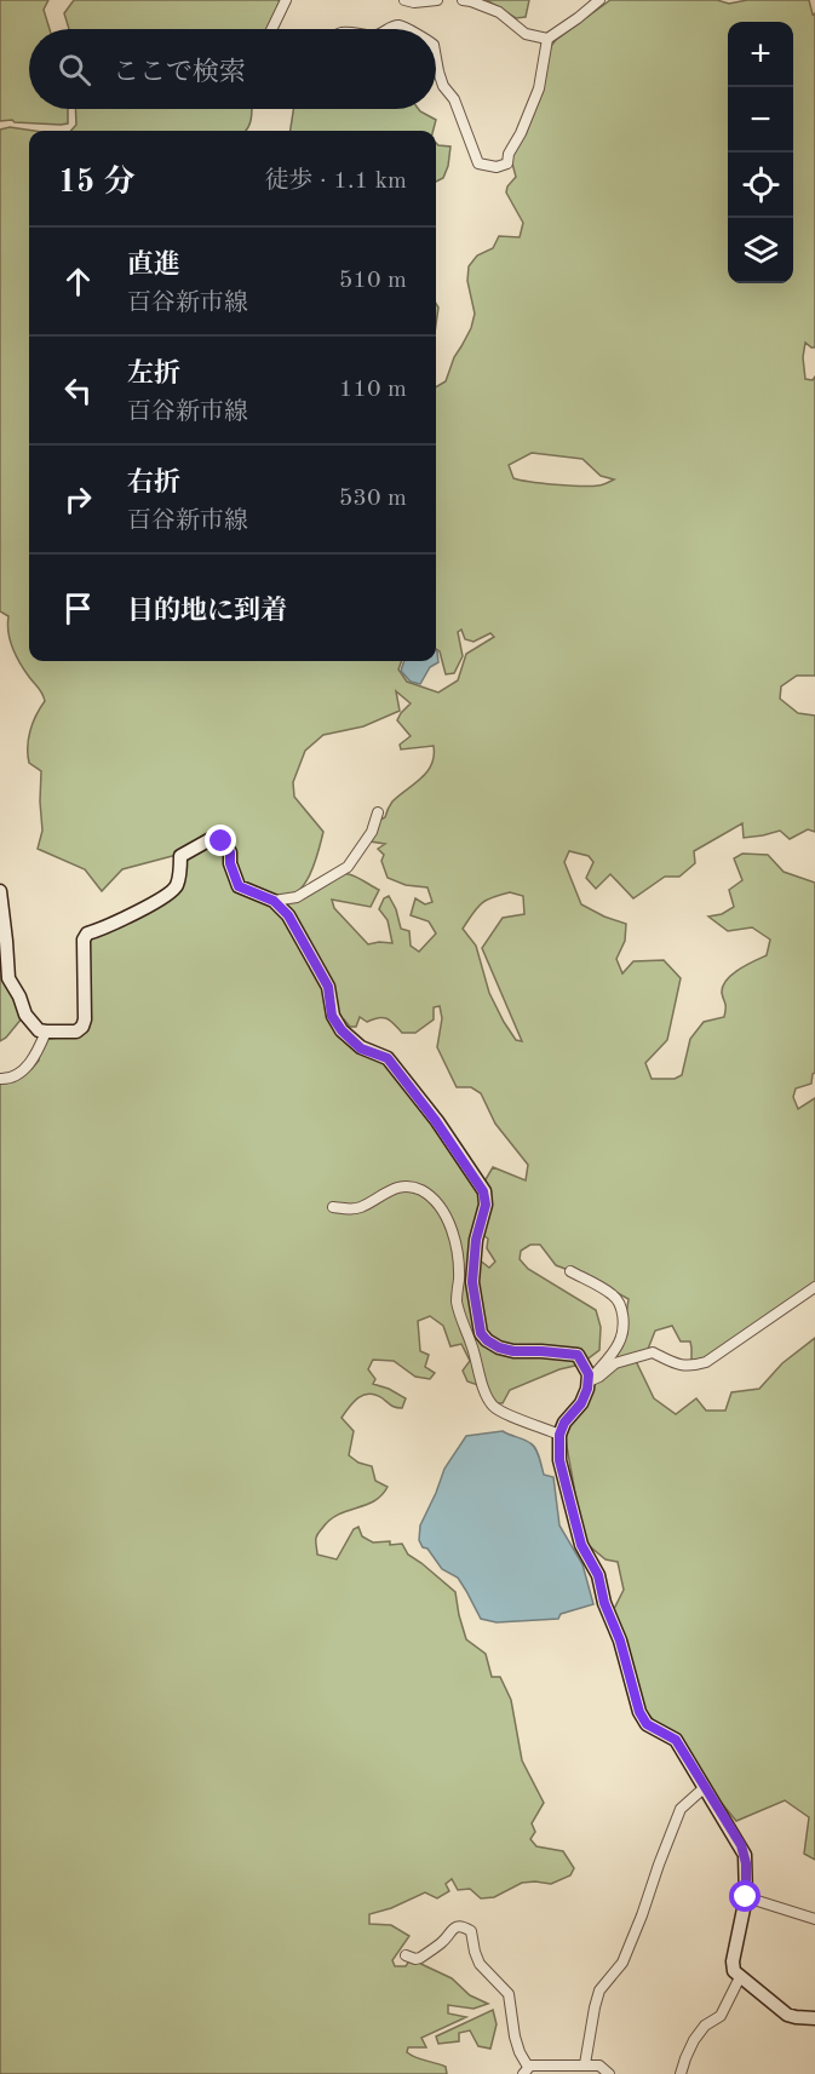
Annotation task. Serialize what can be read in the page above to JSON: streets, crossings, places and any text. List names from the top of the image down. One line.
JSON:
{"page":{"map_buttons":["+","−"],"search":"ここで検索","heading":["15 分","徒歩 · 1.1 km"],"list":[["直進","百谷新市線","510 m"],["左折","百谷新市線","110 m"],["右折","百谷新市線","530 m"],"目的地に到着"]}}
